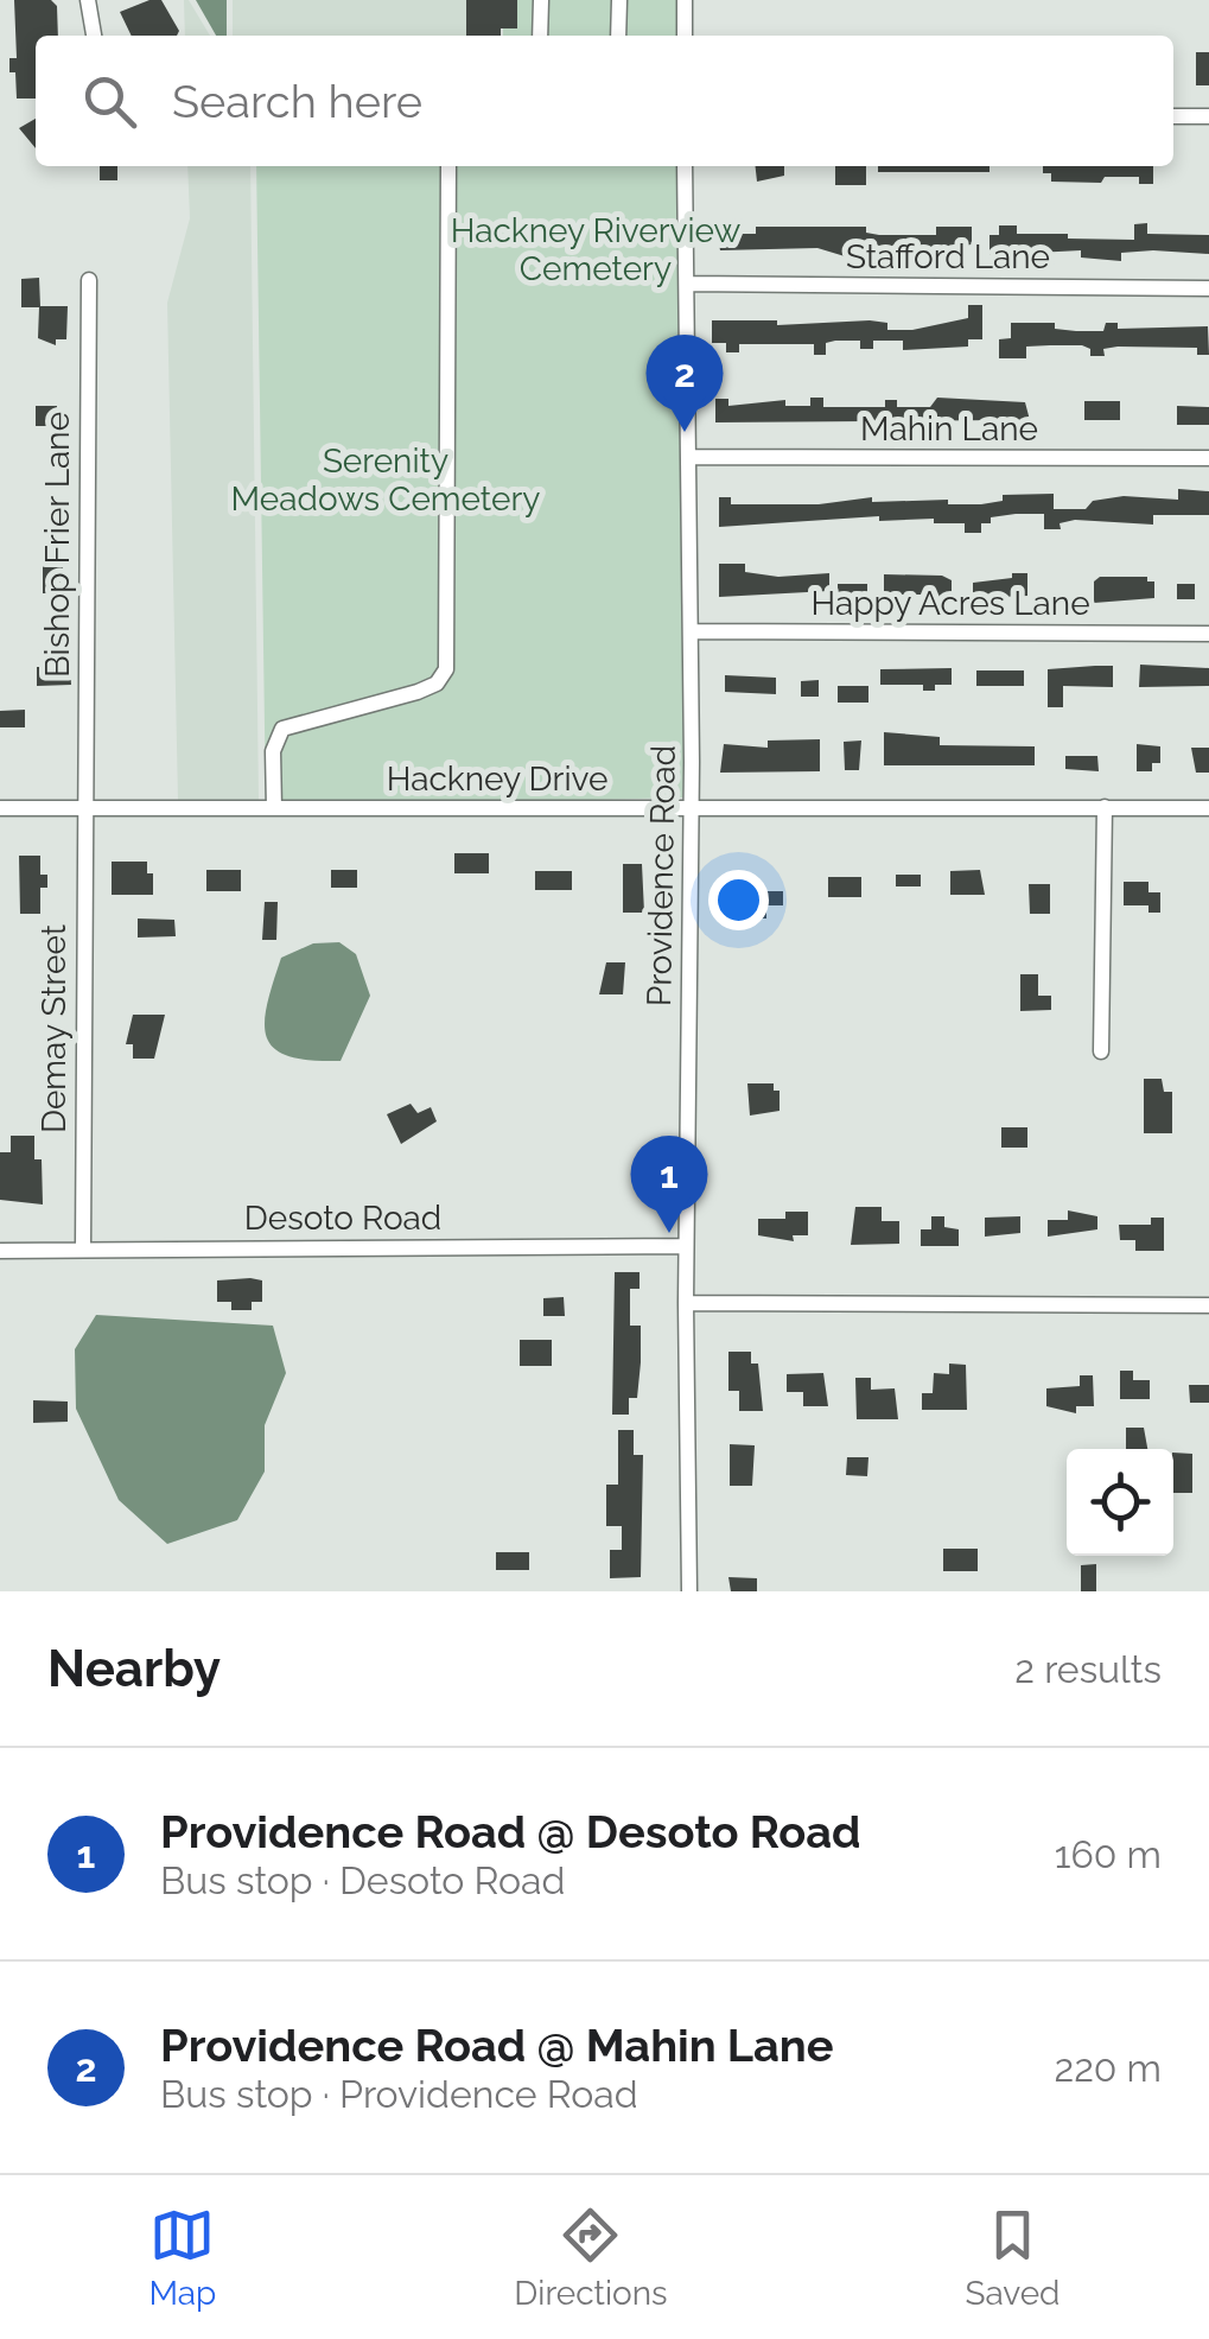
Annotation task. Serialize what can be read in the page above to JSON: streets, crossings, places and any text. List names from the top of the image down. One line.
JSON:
{"streets":{"street":["Stafford Lane","Mahin Lane","Bishop Frier Lane","Happy Acres Lane","Hackney Drive","Providence Road","Demay Street","Desoto Road"]},"crossings":[["Stafford Lane","Providence Road"],["Mahin Lane","Providence Road"],["Bishop Frier Lane","Hackney Drive"],["Bishop Frier Lane","Demay Street"],["Happy Acres Lane","Providence Road"],["Hackney Drive","Providence Road"],["Hackney Drive","Demay Street"],["Providence Road","Desoto Road"],["Demay Street","Desoto Road"]],"parks":["Hackney Riverview Cemetery","Serenity Meadows Cemetery"],"page":{"search":"Search here","pins":["2","1"],"heading":["Nearby","2 results"],"list":[{"mark":"1","name":"Providence Road @ Desoto Road","note":"Bus stop · Desoto Road","value":"160 m"},{"mark":"2","name":"Providence Road @ Mahin Lane","note":"Bus stop · Providence Road","value":"220 m"}],"nav":["Map","Directions","Saved"]}}
